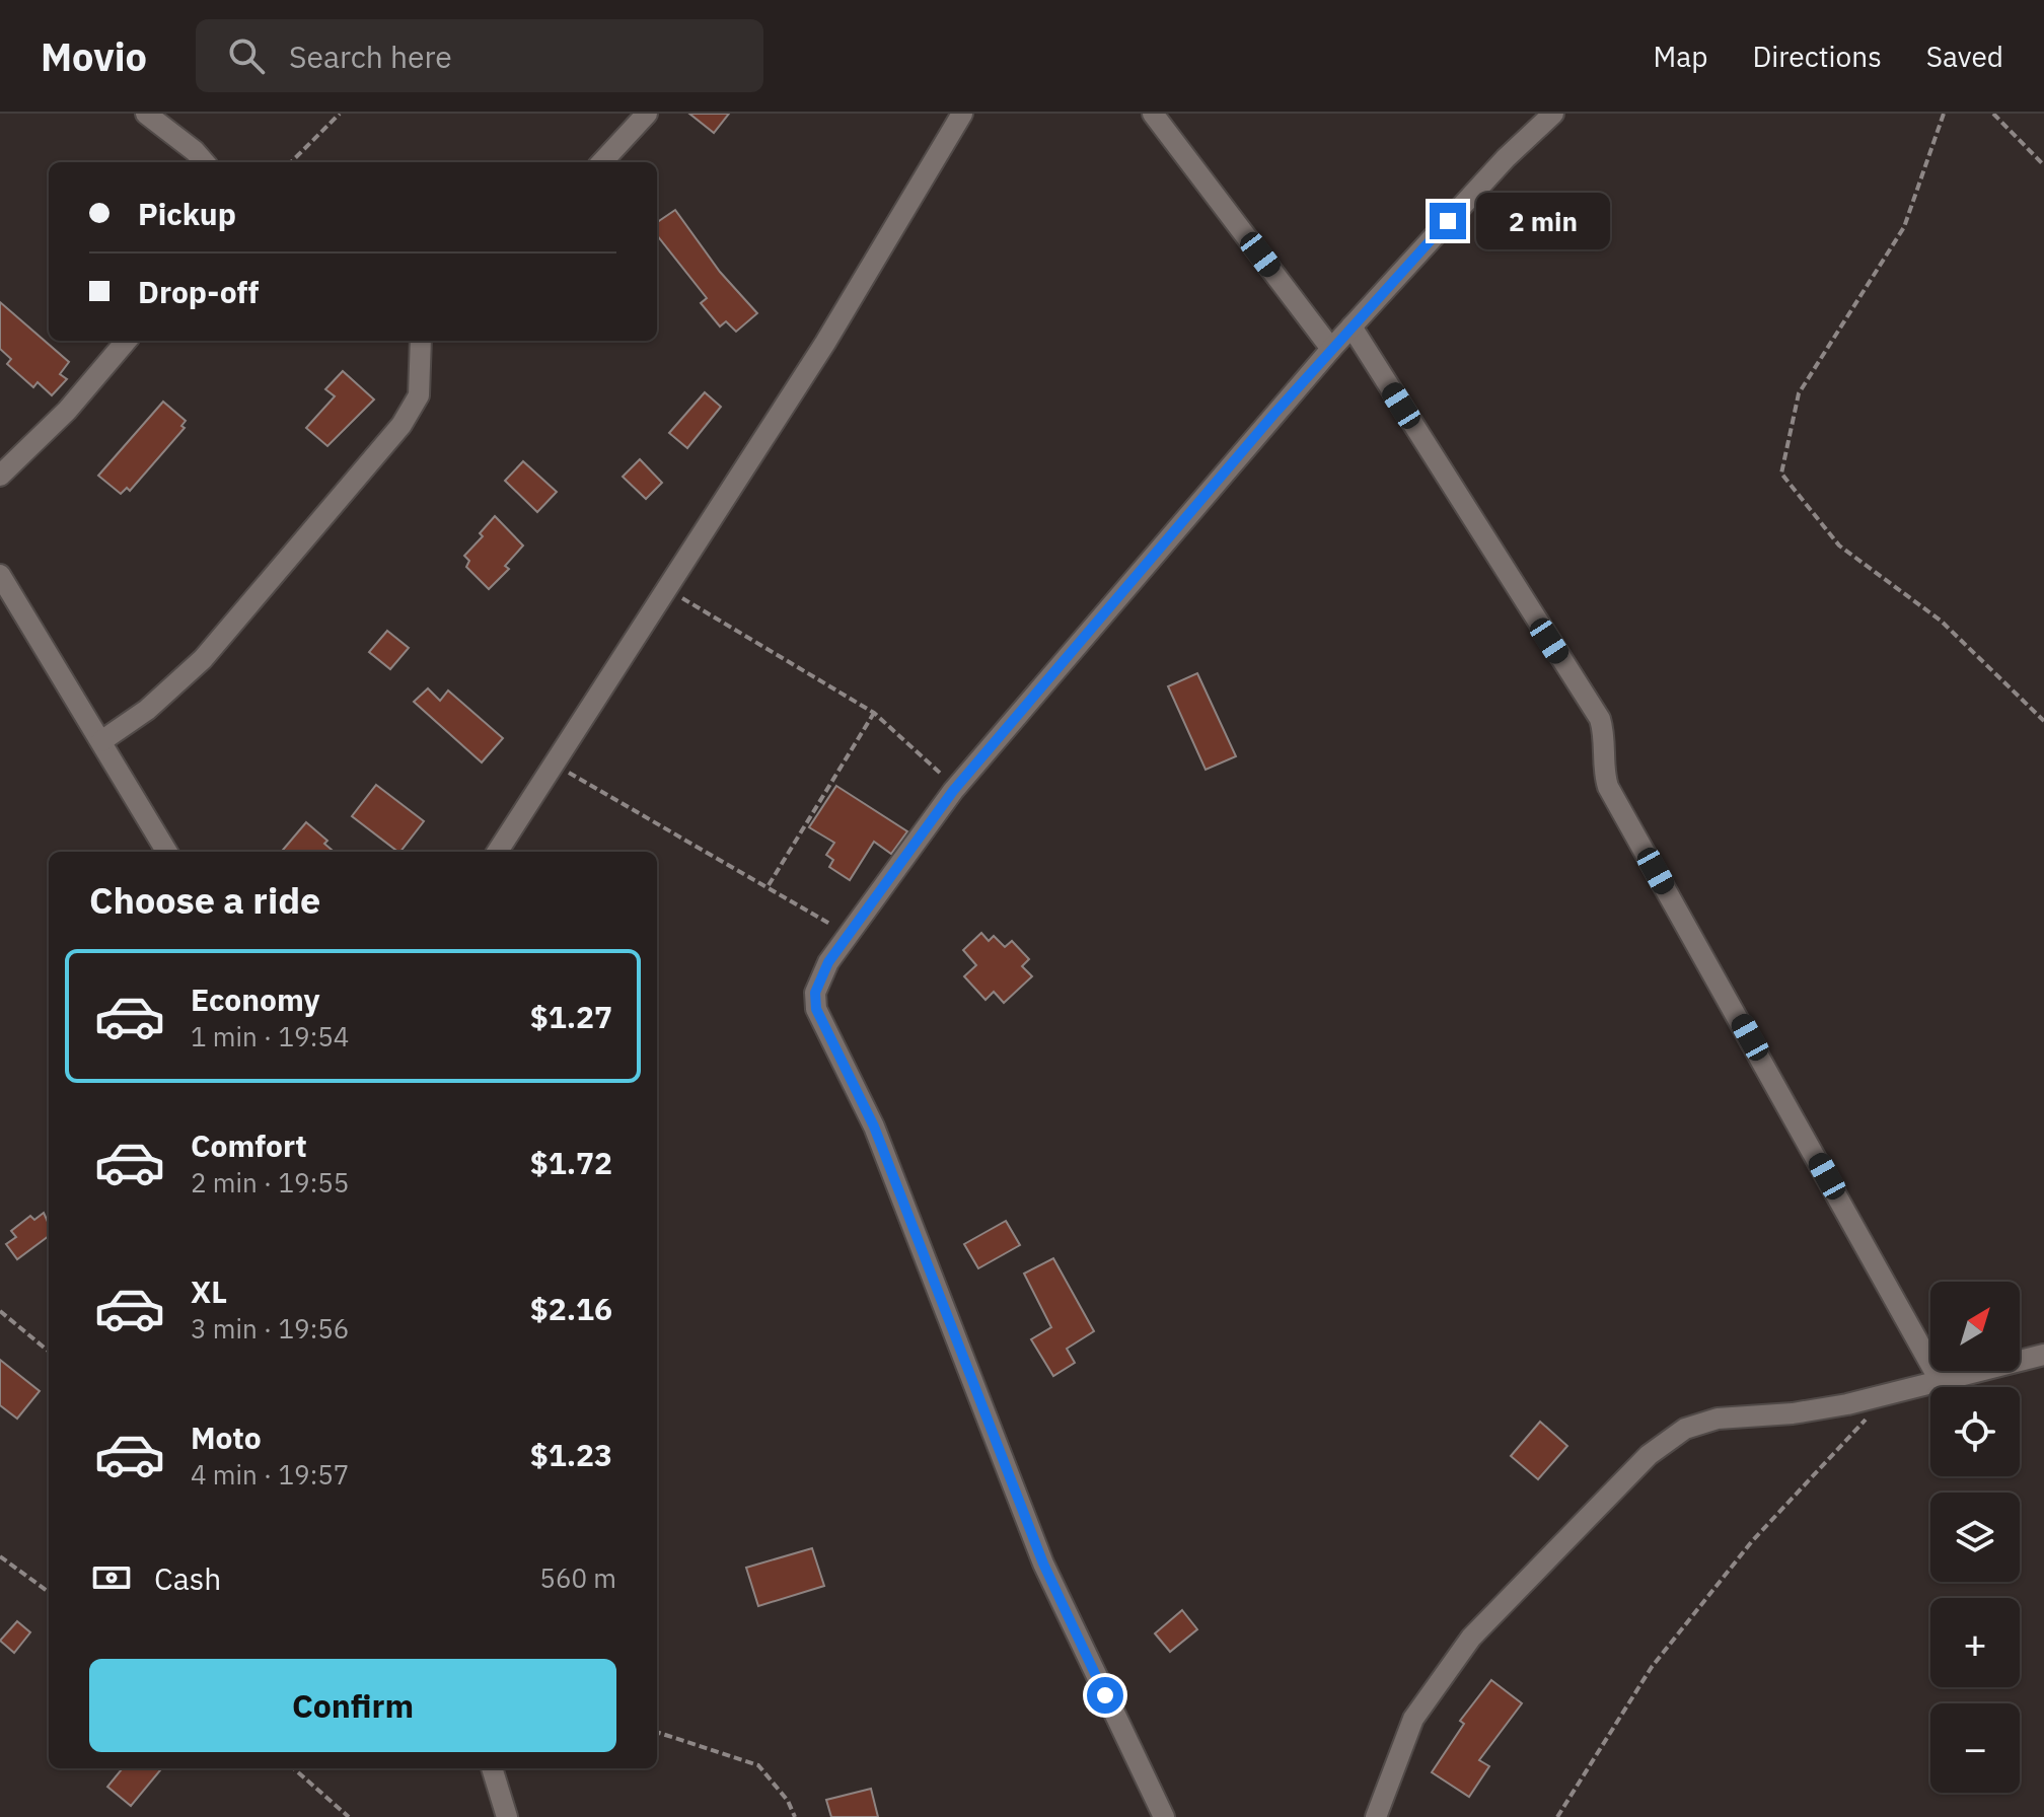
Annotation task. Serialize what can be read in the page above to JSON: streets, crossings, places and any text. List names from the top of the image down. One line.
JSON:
{"north":"top right","page":{"header":"Movio","search":"Search here","nav":["Map","Directions","Saved"],"banner":["Pickup","Drop-off"],"bubble":"2 min","heading":"Choose a ride","list":[{"name":"Economy","note":"1 min · 19:54","value":"$1.27"},{"name":"Comfort","note":"2 min · 19:55","value":"$1.72"},{"name":"XL","note":"3 min · 19:56","value":"$2.16"},{"name":"Moto","note":"4 min · 19:57","value":"$1.23"}],"map_buttons":["+","−"],"pay":["Cash","560 m"],"buttons":"Confirm"}}
